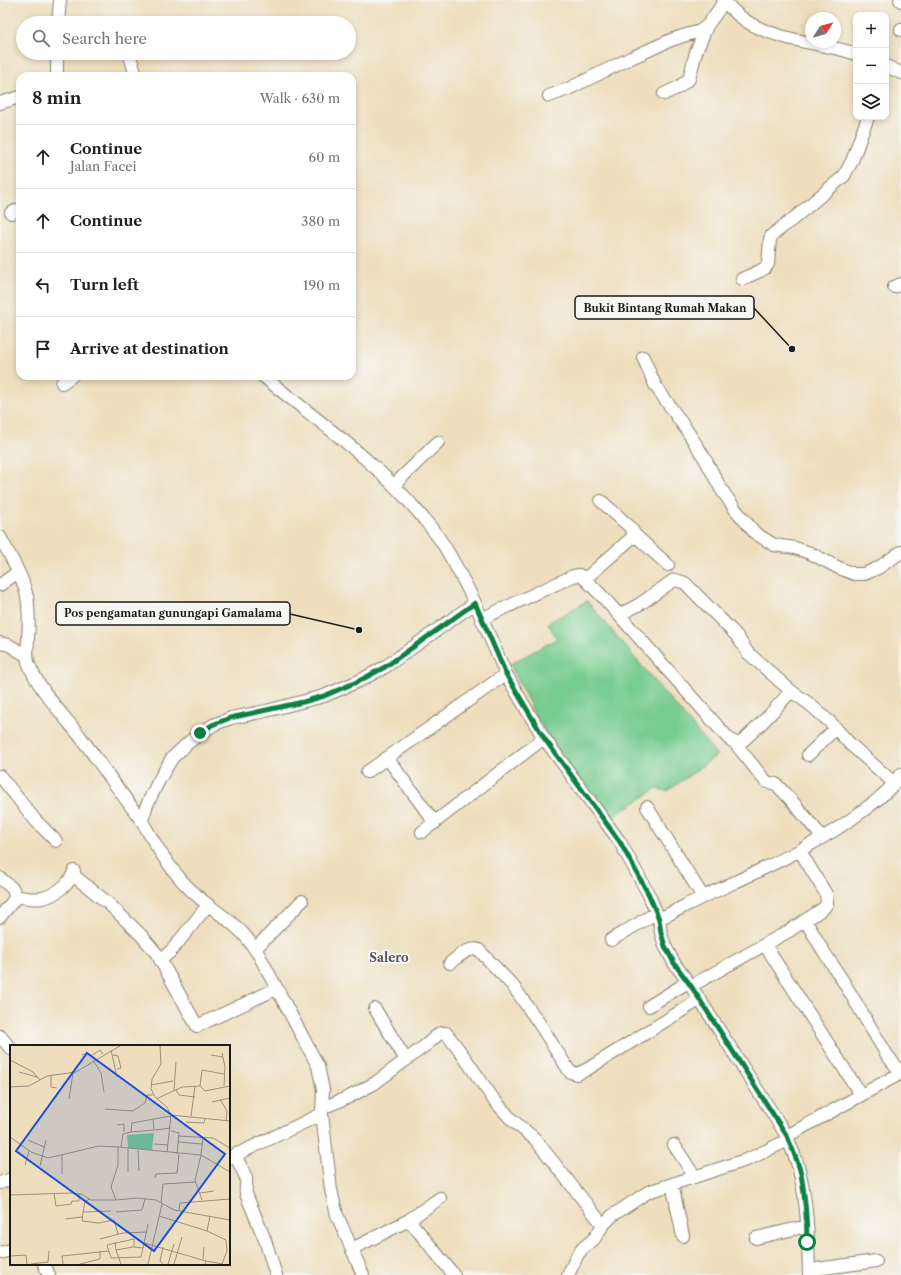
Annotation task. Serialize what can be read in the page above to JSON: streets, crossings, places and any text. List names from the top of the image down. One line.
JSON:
{"districts":["Salero"],"places":["Bukit Bintang Rumah Makan","Pos pengamatan gunungapi Gamalama"],"north":"top right","page":{"map_buttons":["+","−"],"search":"Search here","heading":["8 min","Walk · 630 m"],"list":[["Continue","Jalan Facei","60 m"],["Continue","380 m"],["Turn left","190 m"],"Arrive at destination"]}}
